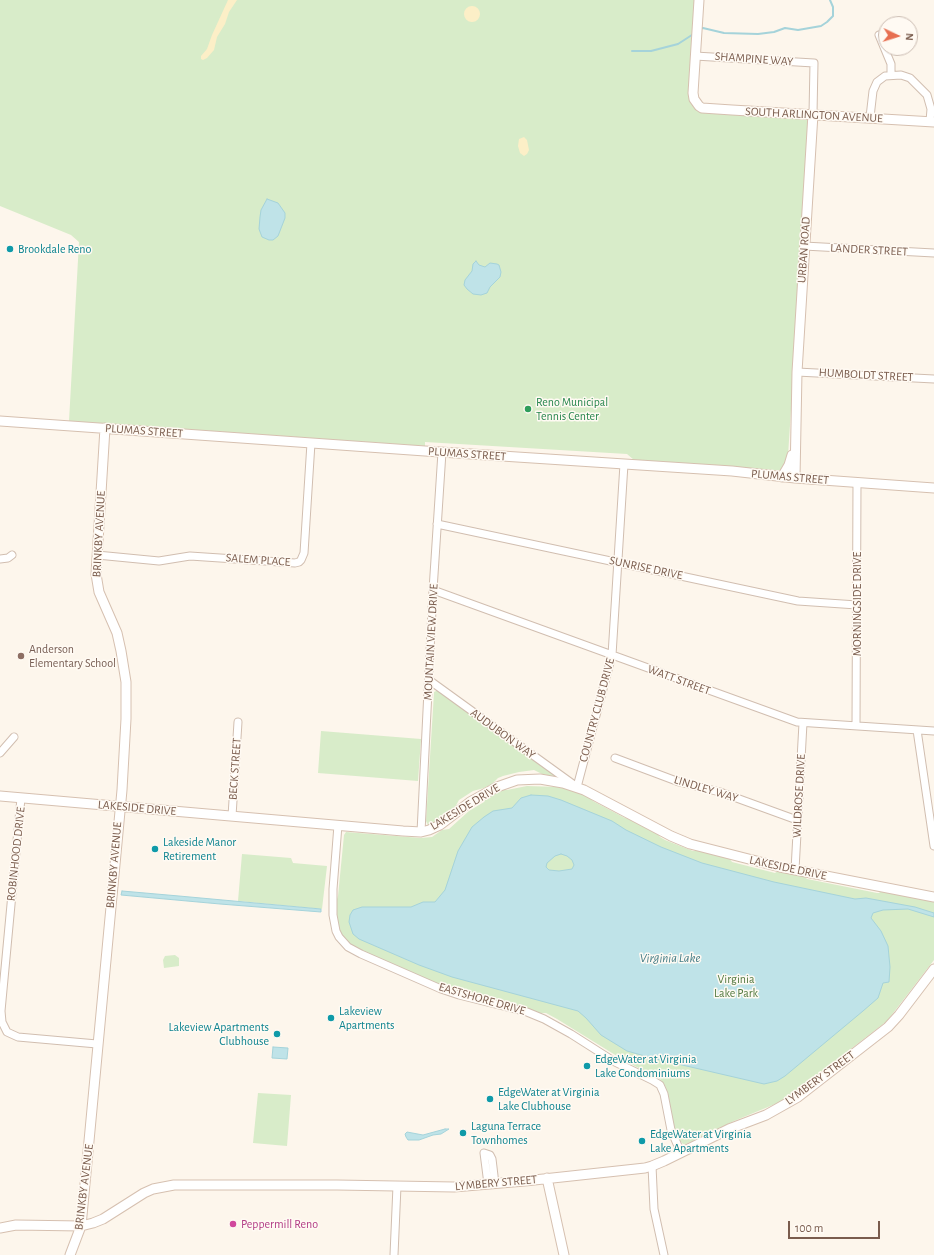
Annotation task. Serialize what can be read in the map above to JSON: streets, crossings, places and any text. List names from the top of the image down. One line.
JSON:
{"streets":{"street":["SHAMPINE WAY","SOUTH ARLINGTON AVENUE","URBAN ROAD","LANDER STREET","HUMBOLDT STREET","PLUMAS STREET","BRINKBY AVENUE","SALEM PLACE","SUNRISE DRIVE","MORNINGSIDE DRIVE","MOUNTAIN VIEW DRIVE","WATT STREET","COUNTRY CLUB DRIVE","AUDUBON WAY","BECK STREET","LINDLEY WAY","WILDROSE DRIVE","LAKESIDE DRIVE","ROBINHOOD DRIVE","EASTSHORE DRIVE","LYMBERY STREET"]},"crossings":[["SHAMPINE WAY","SOUTH ARLINGTON AVENUE"],["SHAMPINE WAY","URBAN ROAD"],["SOUTH ARLINGTON AVENUE","URBAN ROAD"],["URBAN ROAD","LANDER STREET"],["URBAN ROAD","HUMBOLDT STREET"],["URBAN ROAD","PLUMAS STREET"],["PLUMAS STREET","BRINKBY AVENUE"],["PLUMAS STREET","SALEM PLACE"],["PLUMAS STREET","MORNINGSIDE DRIVE"],["PLUMAS STREET","MOUNTAIN VIEW DRIVE"],["PLUMAS STREET","COUNTRY CLUB DRIVE"],["BRINKBY AVENUE","SALEM PLACE"],["BRINKBY AVENUE","LAKESIDE DRIVE"],["BRINKBY AVENUE","ROBINHOOD DRIVE"],["BRINKBY AVENUE","LYMBERY STREET"],["SUNRISE DRIVE","MORNINGSIDE DRIVE"],["SUNRISE DRIVE","MOUNTAIN VIEW DRIVE"],["SUNRISE DRIVE","COUNTRY CLUB DRIVE"],["MORNINGSIDE DRIVE","WATT STREET"],["MOUNTAIN VIEW DRIVE","WATT STREET"],["MOUNTAIN VIEW DRIVE","AUDUBON WAY"],["MOUNTAIN VIEW DRIVE","LAKESIDE DRIVE"],["WATT STREET","COUNTRY CLUB DRIVE"],["WATT STREET","WILDROSE DRIVE"],["COUNTRY CLUB DRIVE","AUDUBON WAY"],["COUNTRY CLUB DRIVE","LAKESIDE DRIVE"],["AUDUBON WAY","LAKESIDE DRIVE"],["BECK STREET","LAKESIDE DRIVE"],["LINDLEY WAY","WILDROSE DRIVE"],["WILDROSE DRIVE","LAKESIDE DRIVE"],["LAKESIDE DRIVE","ROBINHOOD DRIVE"],["LAKESIDE DRIVE","EASTSHORE DRIVE"],["EASTSHORE DRIVE","LYMBERY STREET"]],"water":["Virginia Lake"],"parks":["Virginia Lake Park"],"places":["Brookdale Reno","Reno Municipal Tennis Center","Anderson Elementary School","Lakeside Manor Retirement","Lakeview Apartments","Lakeview Apartments Clubhouse","EdgeWater at Virginia Lake Condominiums","EdgeWater at Virginia Lake Clubhouse","Laguna Terrace Townhomes","EdgeWater at Virginia Lake Apartments","Peppermill Reno"],"scale_bar":"100 m","north":"right"}
